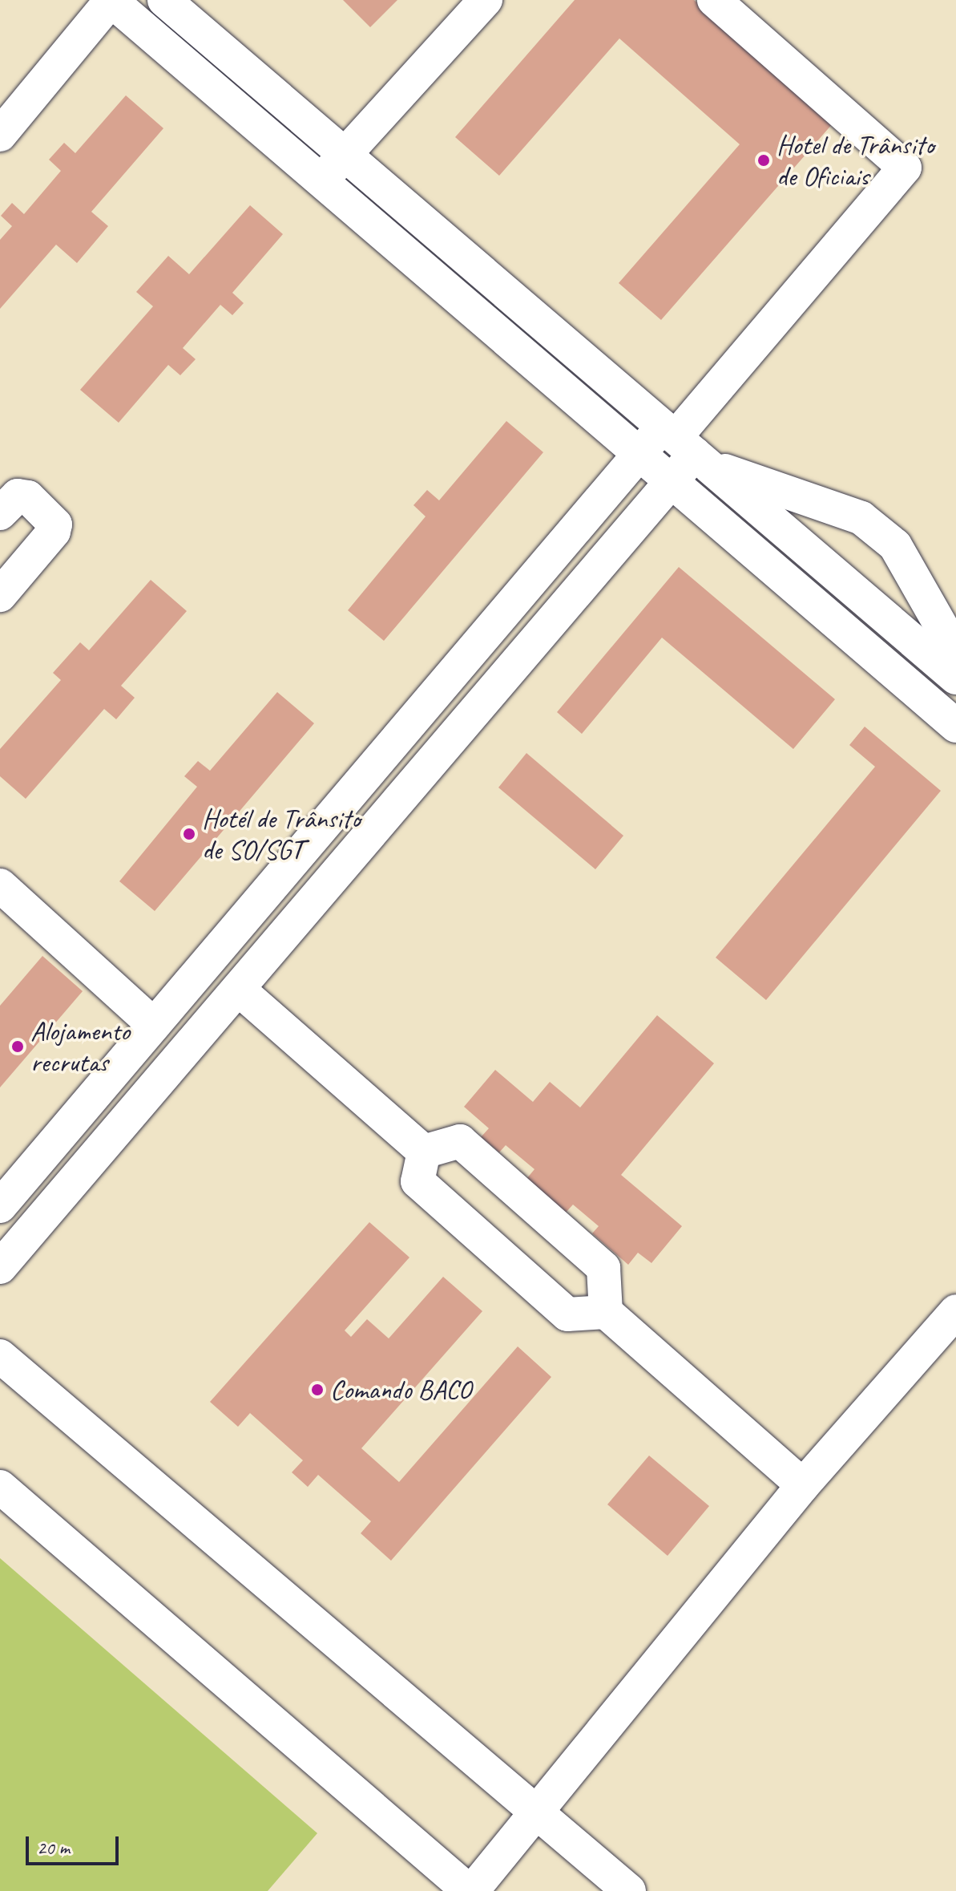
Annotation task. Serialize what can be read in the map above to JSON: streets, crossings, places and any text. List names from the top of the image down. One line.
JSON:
{"places":["Hotel de Trânsito de Oficiais","Hotél de Trânsito de SO/SGT","Alojamento recrutas","Comando BACO"],"scale_bar":"20 m"}
